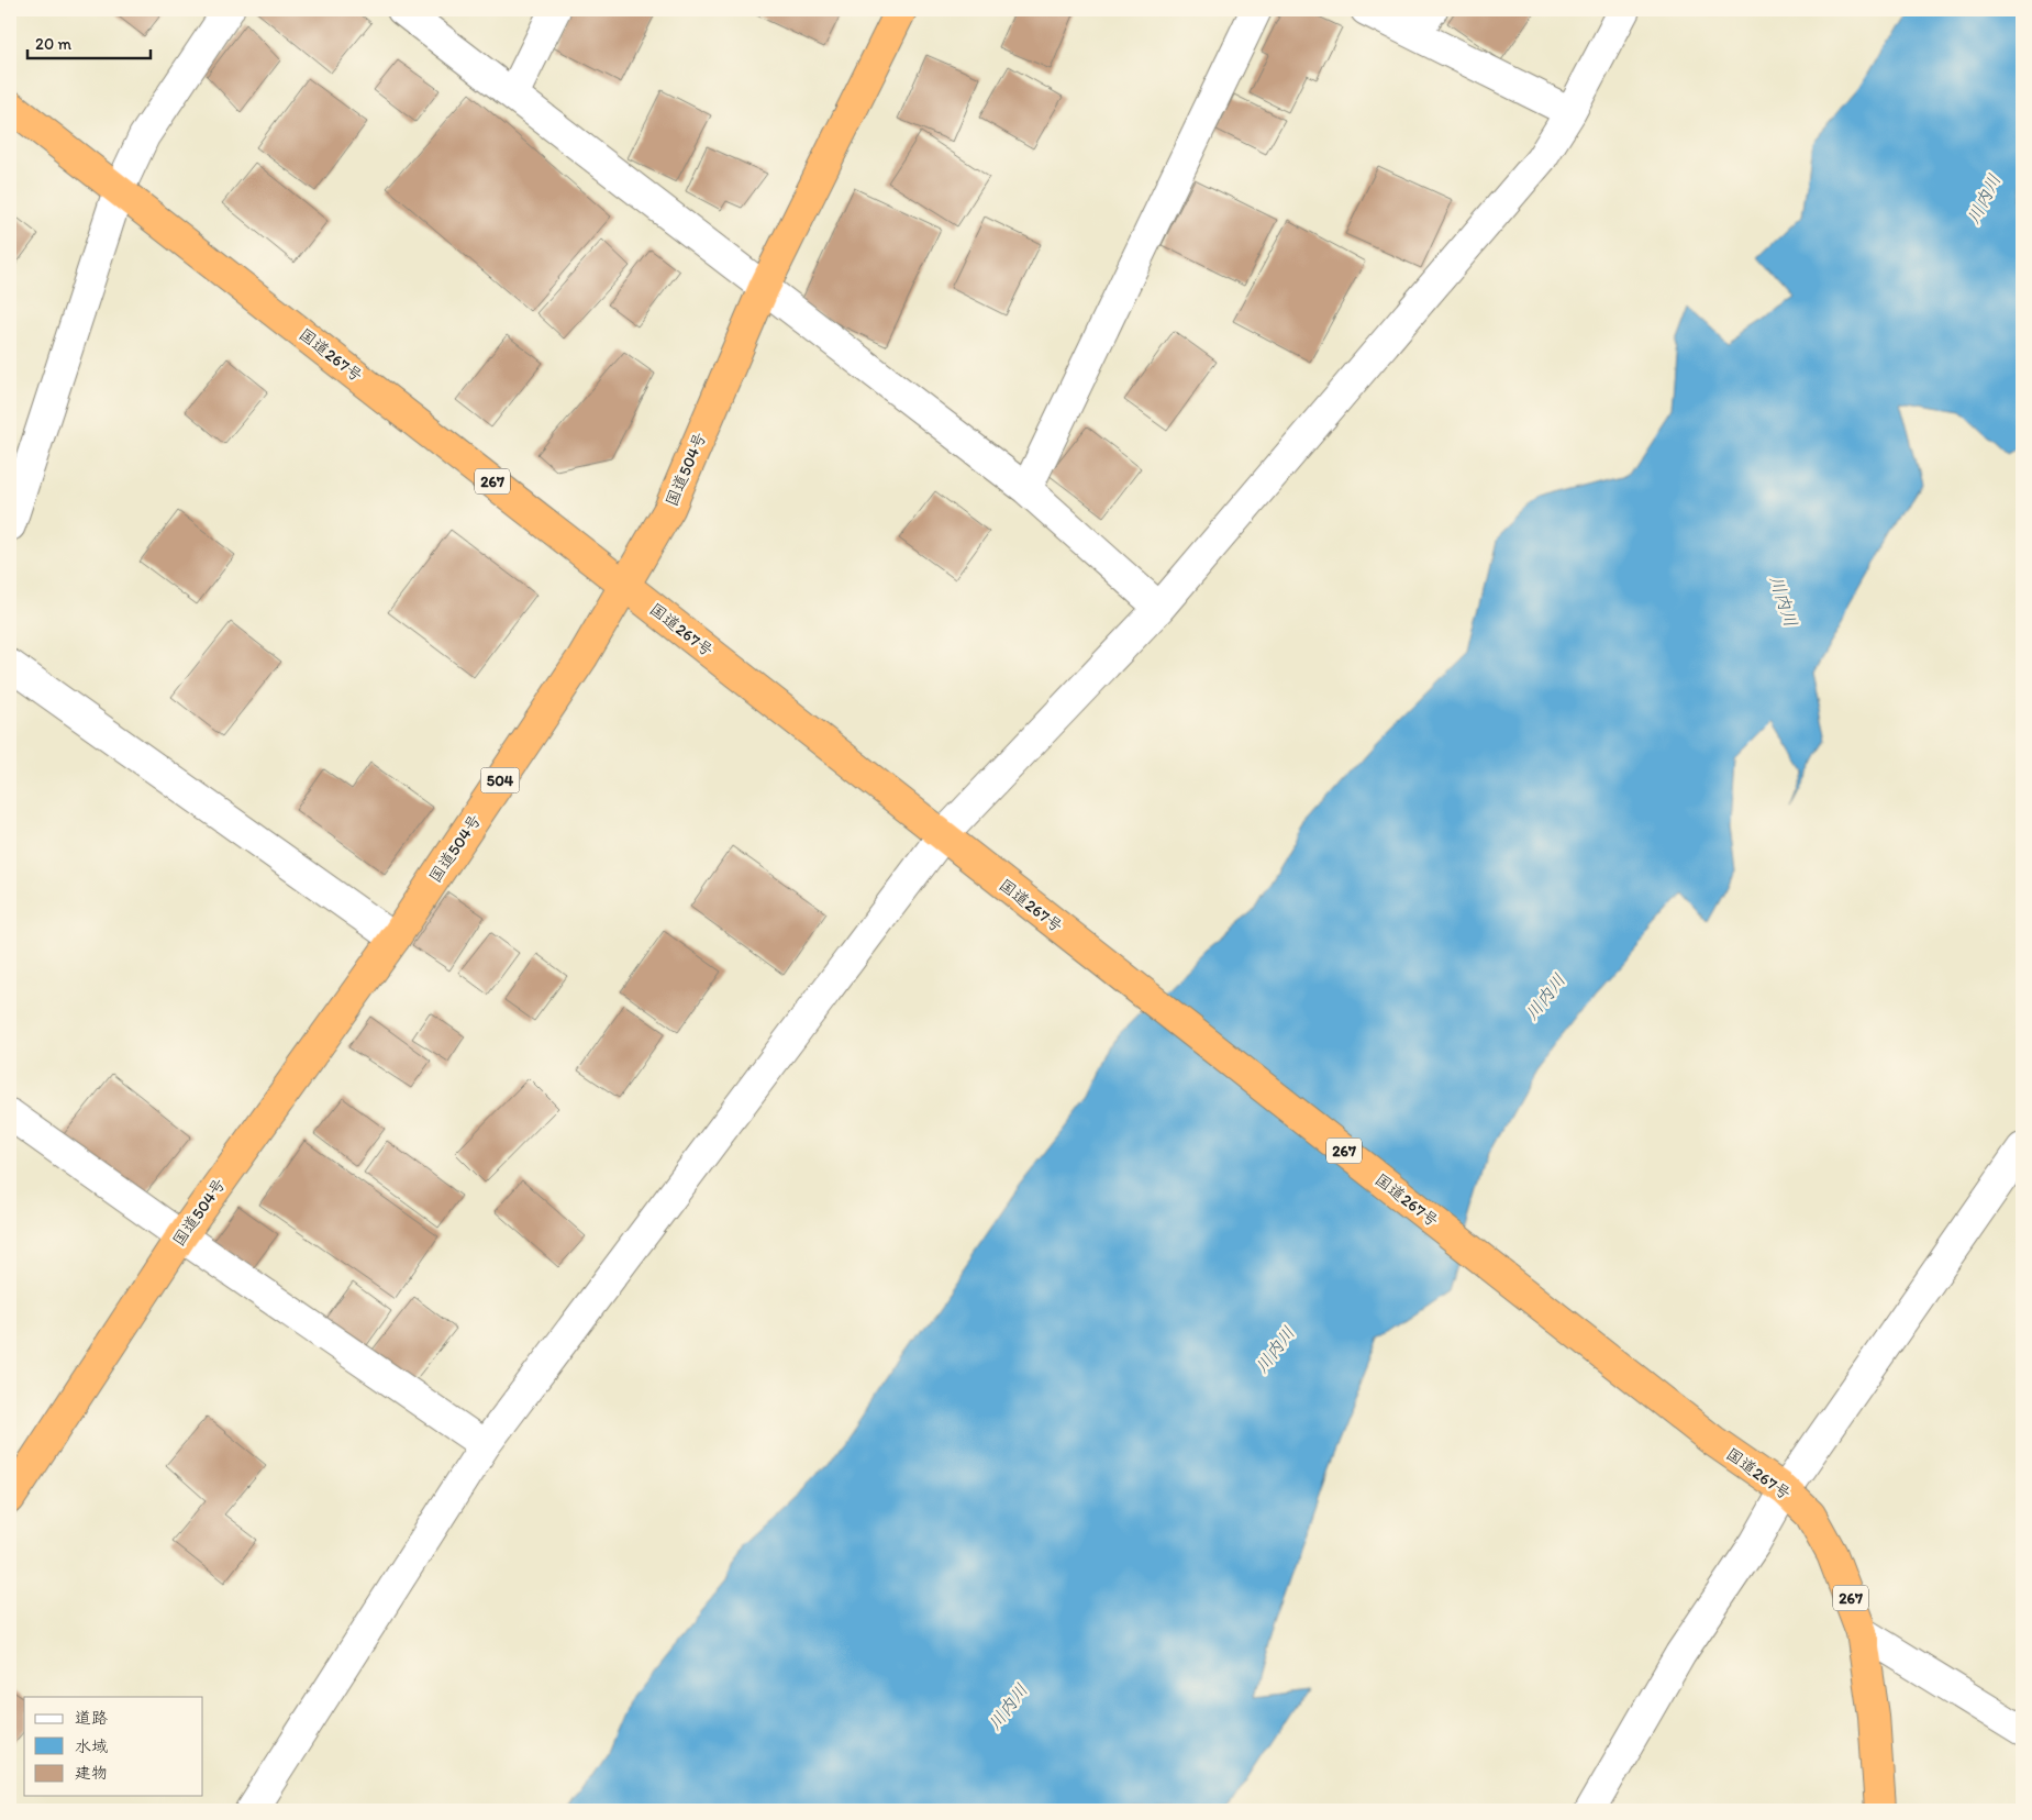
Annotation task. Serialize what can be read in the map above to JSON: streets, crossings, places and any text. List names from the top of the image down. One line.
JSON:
{"streets":{"highway":["国道267号","国道504号","267","504"]},"crossings":[["国道267号","国道504号"]],"water":["川内川"],"legend":["道路","水域","建物"],"scale_bar":"20 m"}
